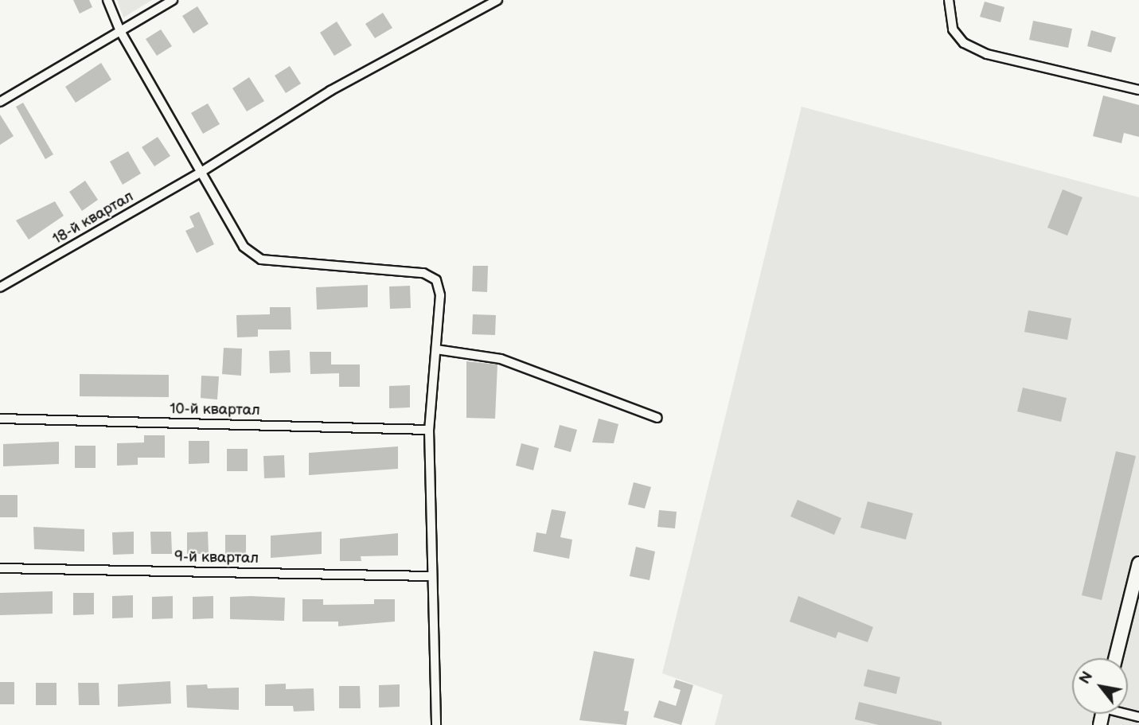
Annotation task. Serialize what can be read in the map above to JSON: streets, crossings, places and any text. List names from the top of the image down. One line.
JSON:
{"streets":{"street":["18-й квартал","10-й квартал","9-й квартал"]},"north":"top left"}
